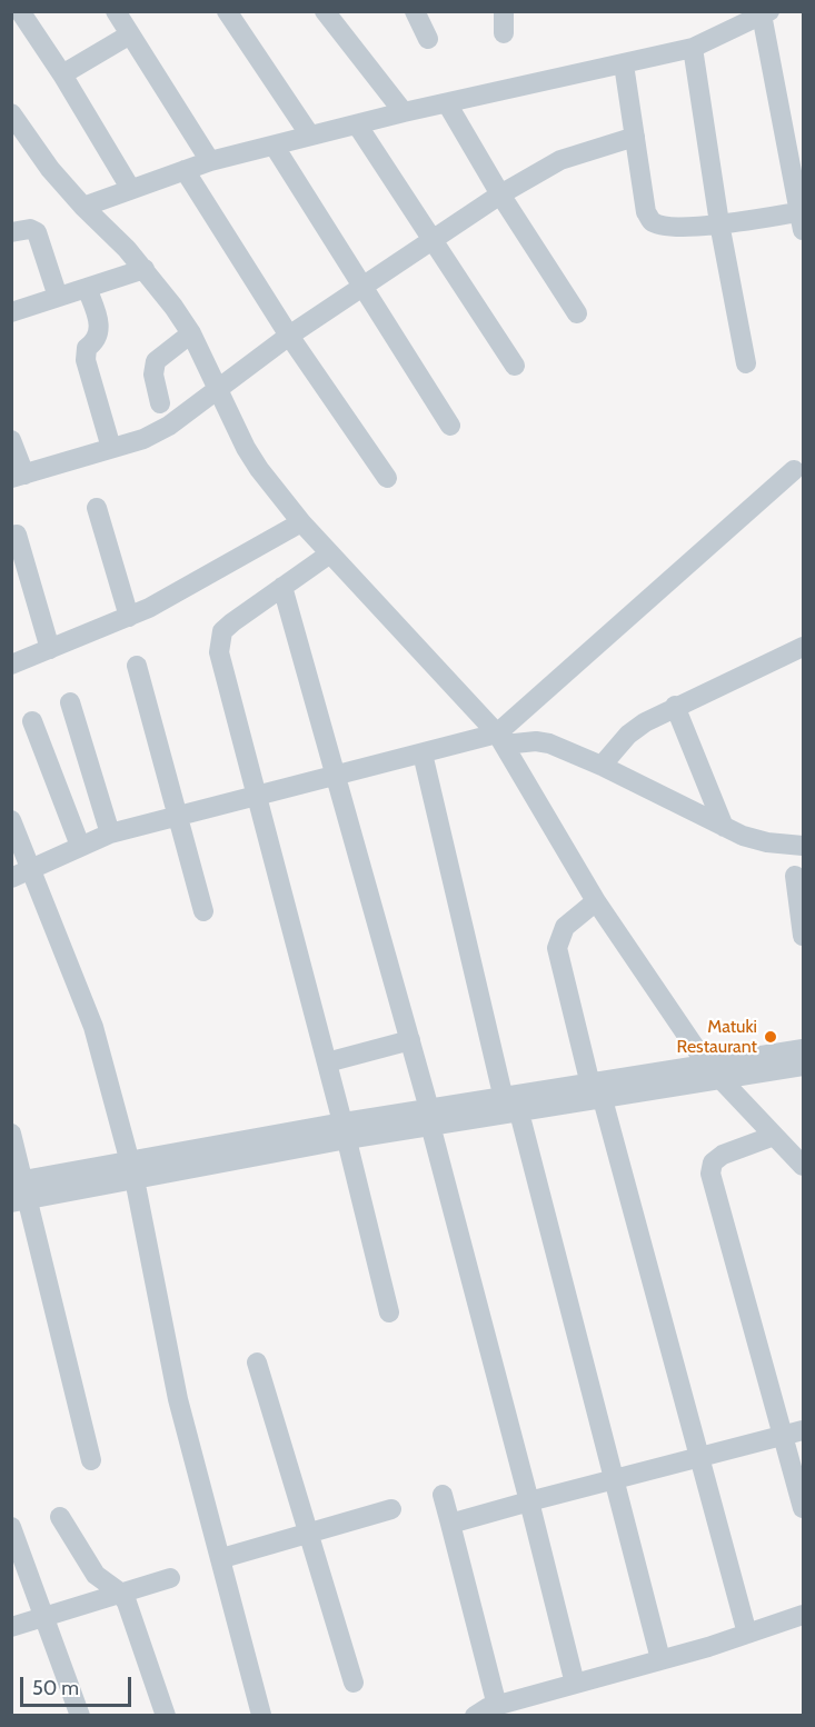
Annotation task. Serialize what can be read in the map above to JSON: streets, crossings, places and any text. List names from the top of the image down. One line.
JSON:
{"places":["Matuki Restaurant"],"scale_bar":"50 m"}
